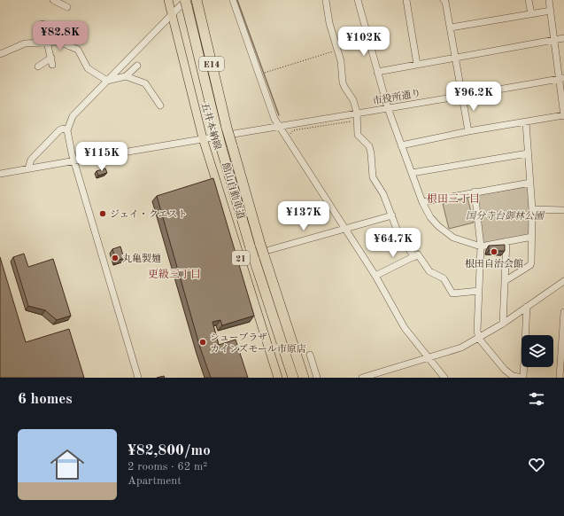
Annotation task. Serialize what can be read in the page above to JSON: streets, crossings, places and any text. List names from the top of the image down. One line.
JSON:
{"streets":{"highway":["E14","館山自動車道"],"main road":["五井本納線","21"],"street":["市役所通り"]},"crossings":[["市役所通り","五井本納線"],["市役所通り","館山自動車道"],["五井本納線","館山自動車道"]],"districts":["根田三丁目","更級三丁目"],"parks":["国分寺台御林公園"],"places":["ジェイ・クエスト","根田自治会館","丸亀製麺","シュープラザ カインズモール市原店"],"page":{"price":["¥82.8K","¥102K","¥96.2K","¥115K","¥137K","¥64.7K"],"heading":"6 homes","list":[{"name":"¥82,800/mo","note":"2 rooms · 62 m² · Apartment"}]}}
